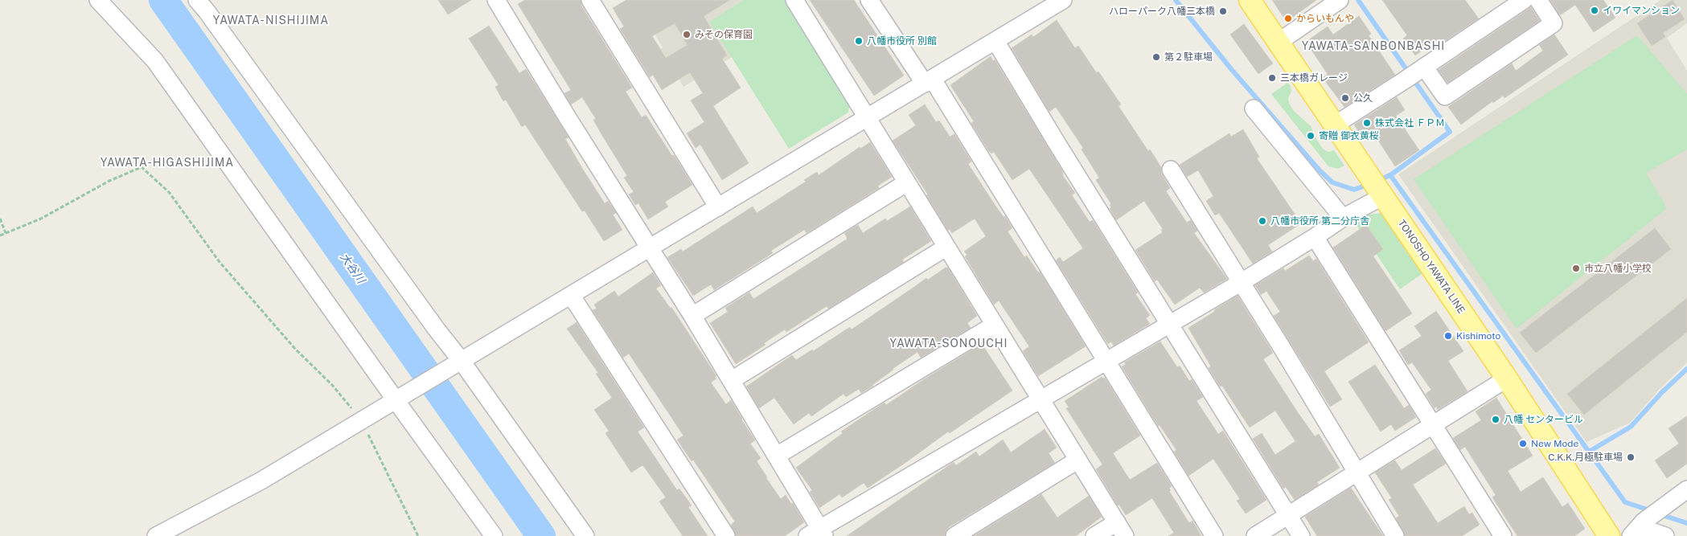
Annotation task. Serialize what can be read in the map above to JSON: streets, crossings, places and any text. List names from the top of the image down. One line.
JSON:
{"streets":{"main road":["TONOSHO YAWATA LINE"]},"districts":["YAWATA-NISHIJIMA","YAWATA-SANBONBASHI","YAWATA-HIGASHIJIMA","YAWATA-SONOUCHI"],"water":["大谷川"],"places":["イワイマンション","ハローパーク八幡三本橋","からいもんや","みその保育園","八幡市役所 別館","第２駐車場","三本橋ガレージ","公久","株式会社 ＦＰＭ","寄贈 御衣黄桜","八幡市役所 第二分庁舎","市立八幡小学校","Kishimoto","八幡 センタービル","New Mode","C.K.K.月極駐車場"]}
